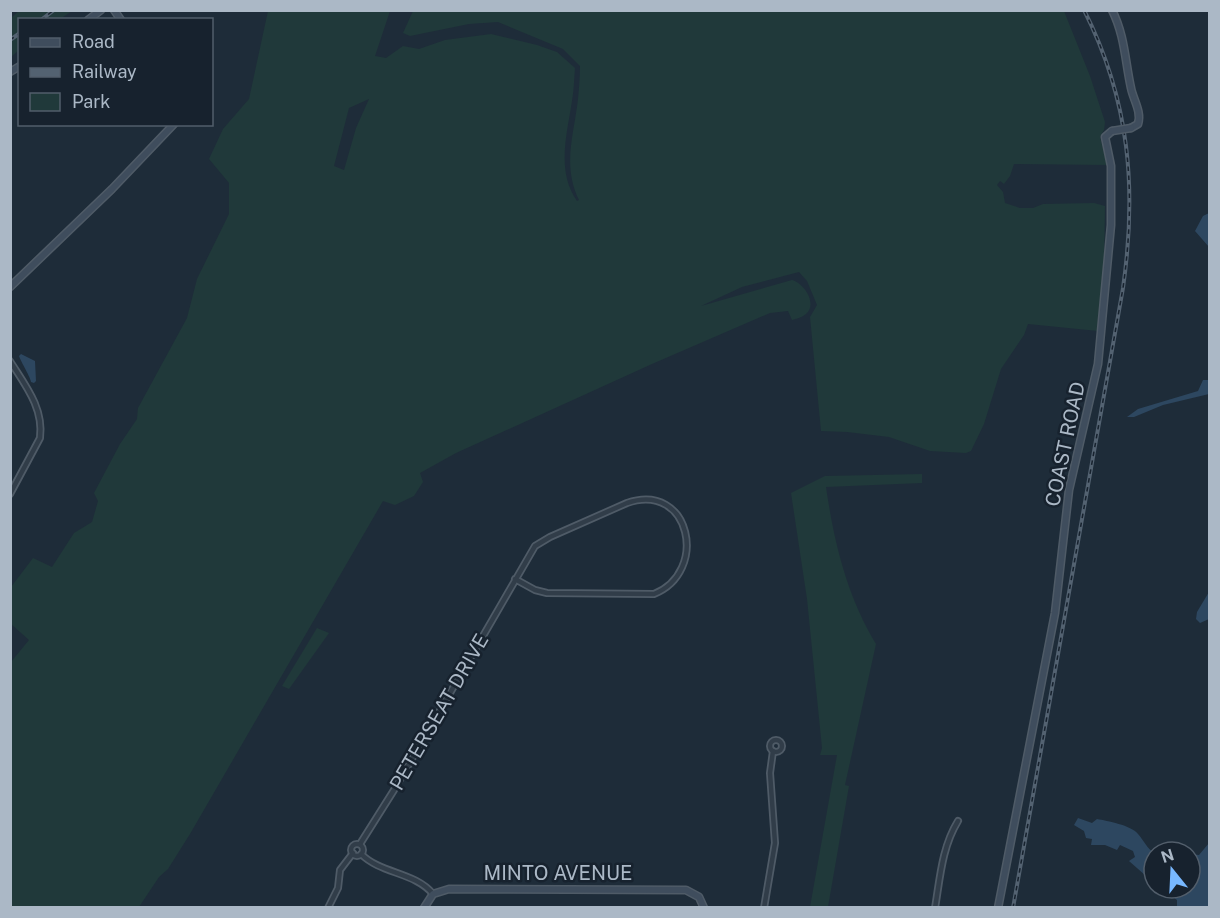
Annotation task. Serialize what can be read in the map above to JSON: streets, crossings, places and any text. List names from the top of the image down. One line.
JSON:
{"streets":{"street":["COAST ROAD","PETERSEAT DRIVE","MINTO AVENUE"]},"legend":["Road","Railway","Park"],"north":"top"}
